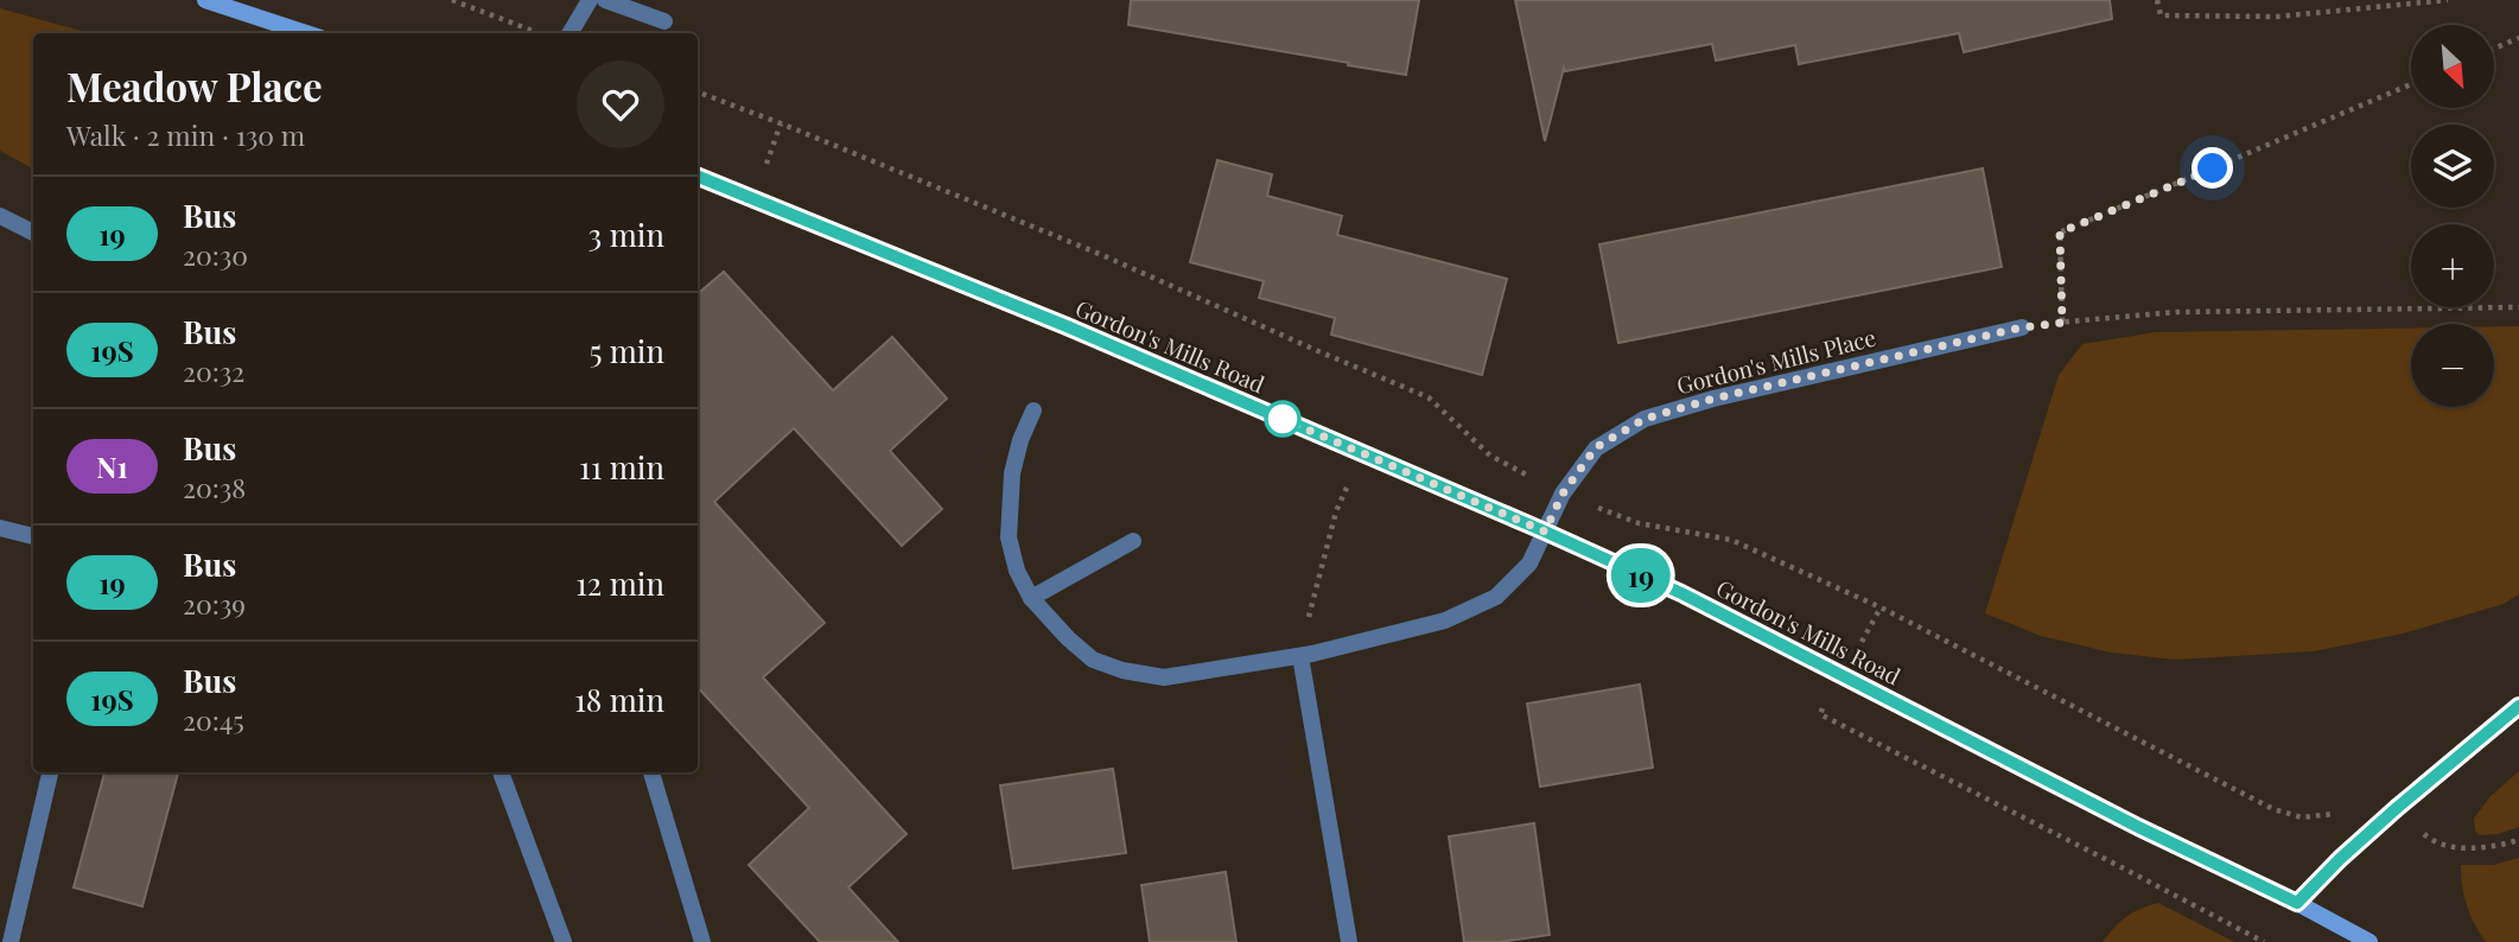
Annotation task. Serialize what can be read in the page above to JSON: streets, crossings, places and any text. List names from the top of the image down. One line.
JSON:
{"streets":{"main road":["Gordon's Mills Road"],"street":["Gordon's Mills Place"]},"crossings":[["Gordon's Mills Road","Gordon's Mills Place"]],"lines":["bus line 19"],"north":"bottom right","page":{"on_map":"19","map_buttons":["+","−"],"heading":["Meadow Place","Walk · 2 min · 130 m"],"list":[{"mark":"19","name":"Bus","note":"20:30","value":"3 min"},{"mark":"19S","name":"Bus","note":"20:32","value":"5 min"},{"mark":"N1","name":"Bus","note":"20:38","value":"11 min"},{"mark":"19","name":"Bus","note":"20:39","value":"12 min"},{"mark":"19S","name":"Bus","note":"20:45","value":"18 min"}]}}
